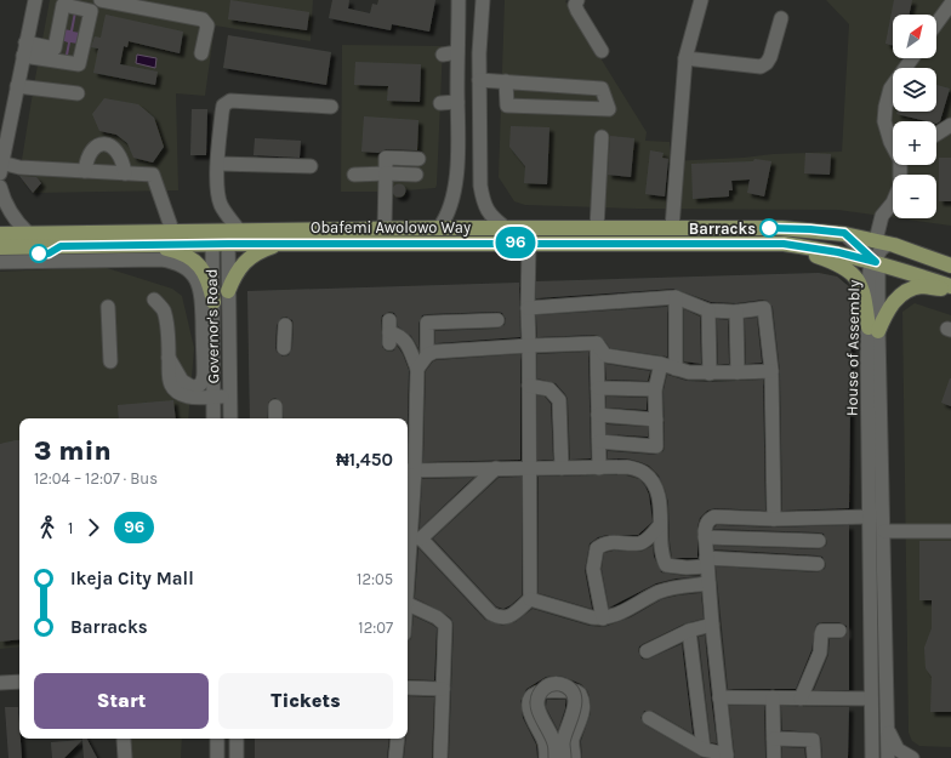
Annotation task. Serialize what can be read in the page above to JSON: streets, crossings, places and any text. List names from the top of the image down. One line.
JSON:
{"streets":{"main road":["Obafemi Awolowo Way"],"street":["Governor's Road","House of Assembly"]},"crossings":[["Obafemi Awolowo Way","Governor's Road"],["Obafemi Awolowo Way","House of Assembly"]],"places":["Barracks"],"lines":["bus line 96"],"north":"top right","page":{"on_map":"96","map_buttons":["+","−"],"heading":["3 min","12:04 – 12:07 · Bus","₦1,450"],"legs":["1","96"],"list":[{"name":"Ikeja City Mall","value":"12:05"},{"name":"Barracks","value":"12:07"}],"buttons":["Start","Tickets"]}}
